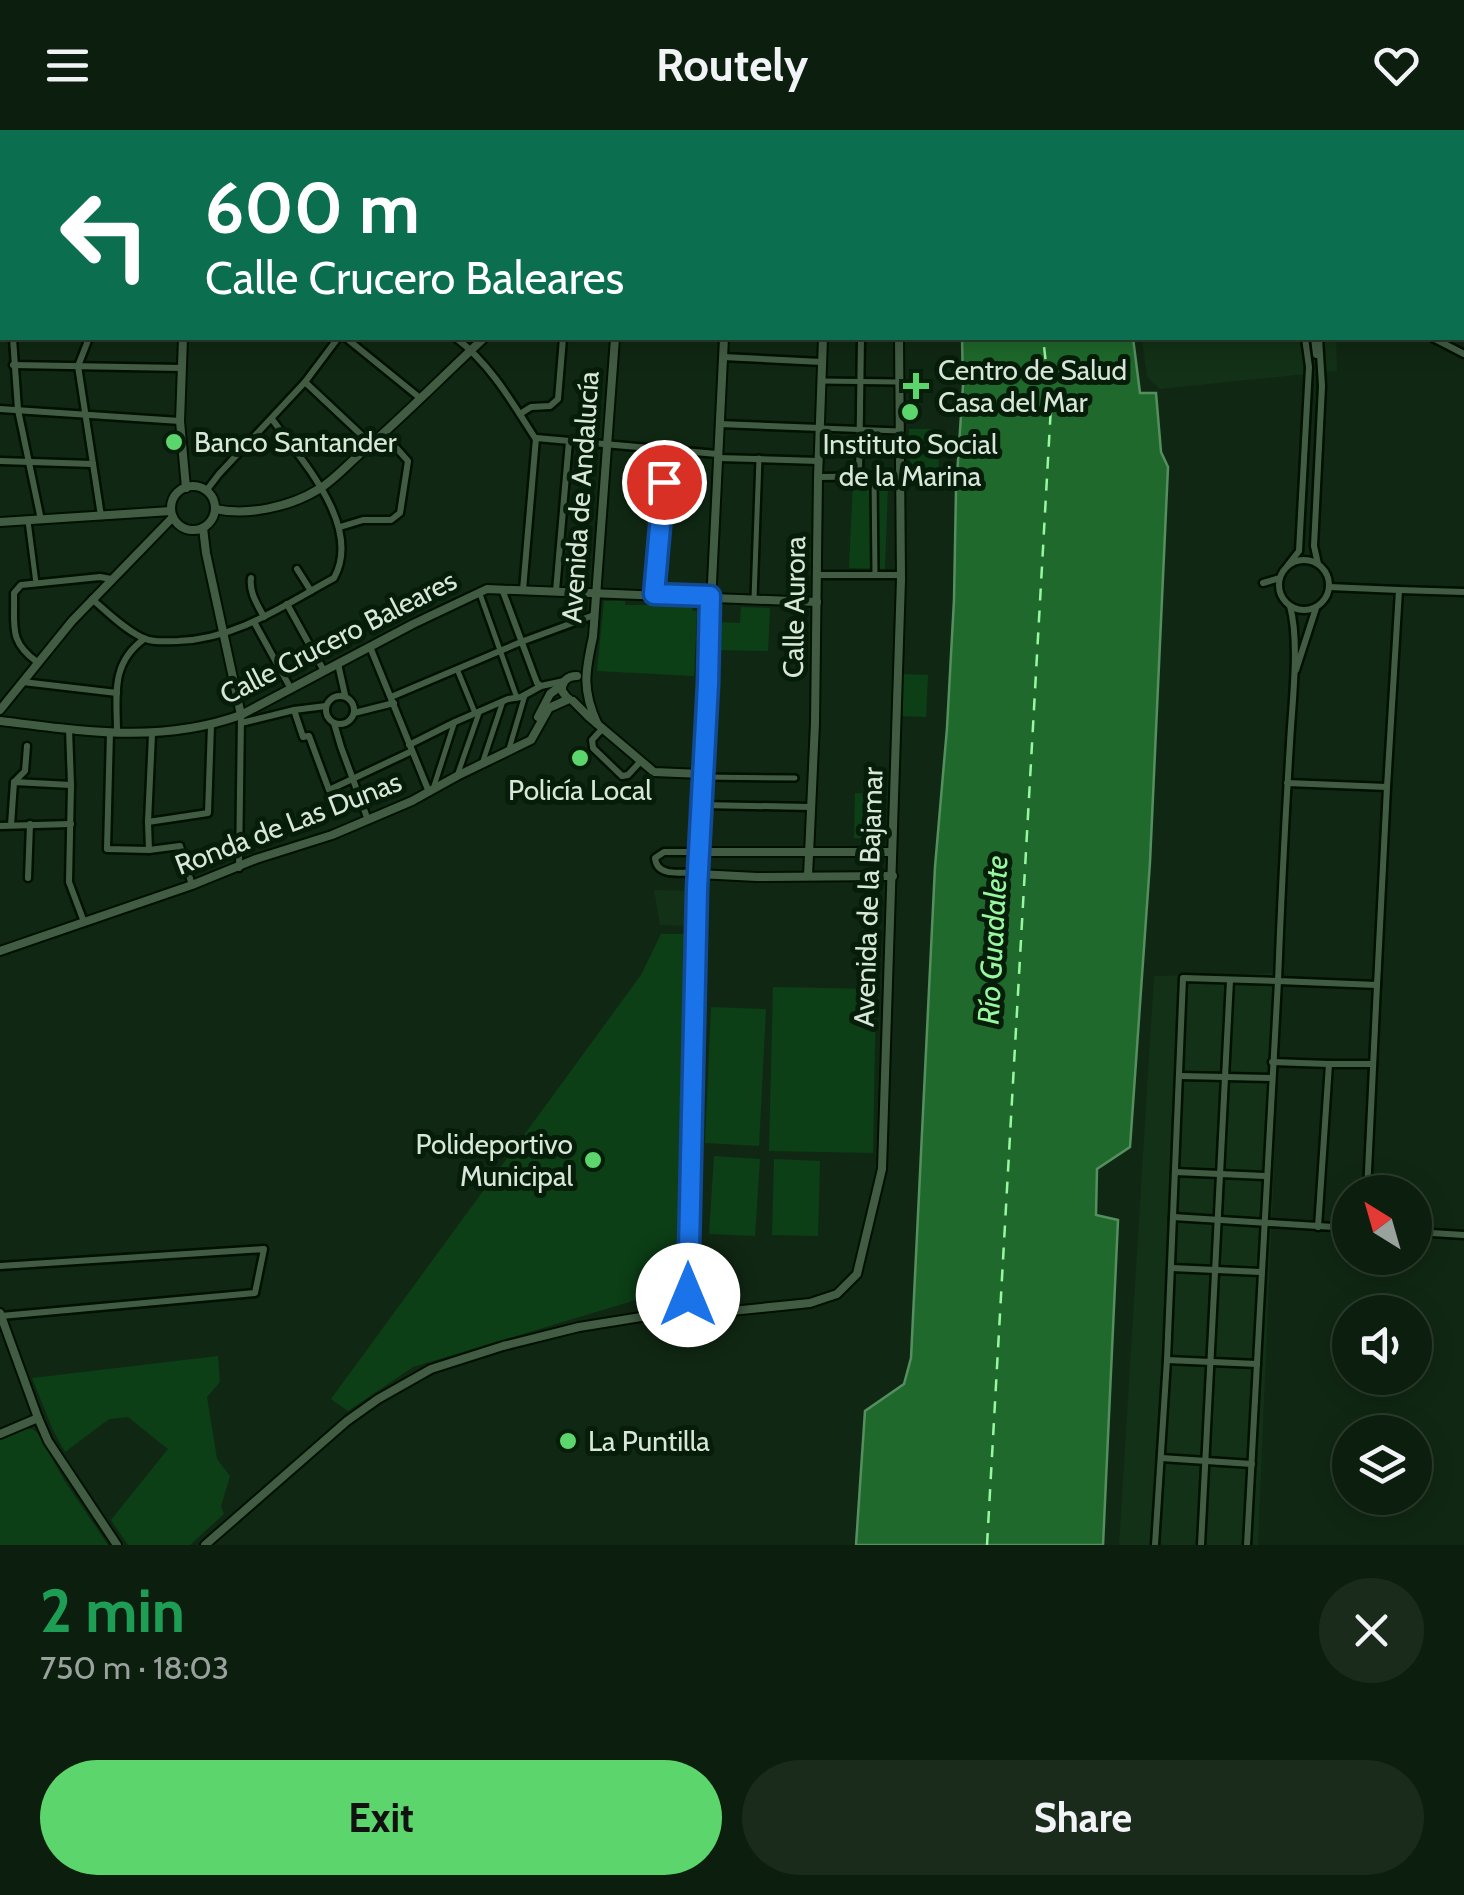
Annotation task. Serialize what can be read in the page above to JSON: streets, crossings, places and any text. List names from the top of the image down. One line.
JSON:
{"streets":{"street":["Avenida de Andalucía","Calle Aurora","Calle Crucero Baleares","Ronda de Las Dunas","Avenida de la Bajamar"]},"crossings":[["Avenida de Andalucía","Calle Crucero Baleares"],["Avenida de Andalucía","Ronda de Las Dunas"],["Calle Aurora","Calle Crucero Baleares"]],"water":["Río Guadalete"],"places":{"health":["Centro de Salud Casa del Mar"],"other":["Instituto Social de la Marina","Banco Santander","Policía Local","Polideportivo Municipal","La Puntilla"]},"north":"top left","page":{"header":"Routely","turn":["600 m","Calle Crucero Baleares"],"heading":["2 min","750 m · 18:03"],"buttons":["Exit","Share"]}}
